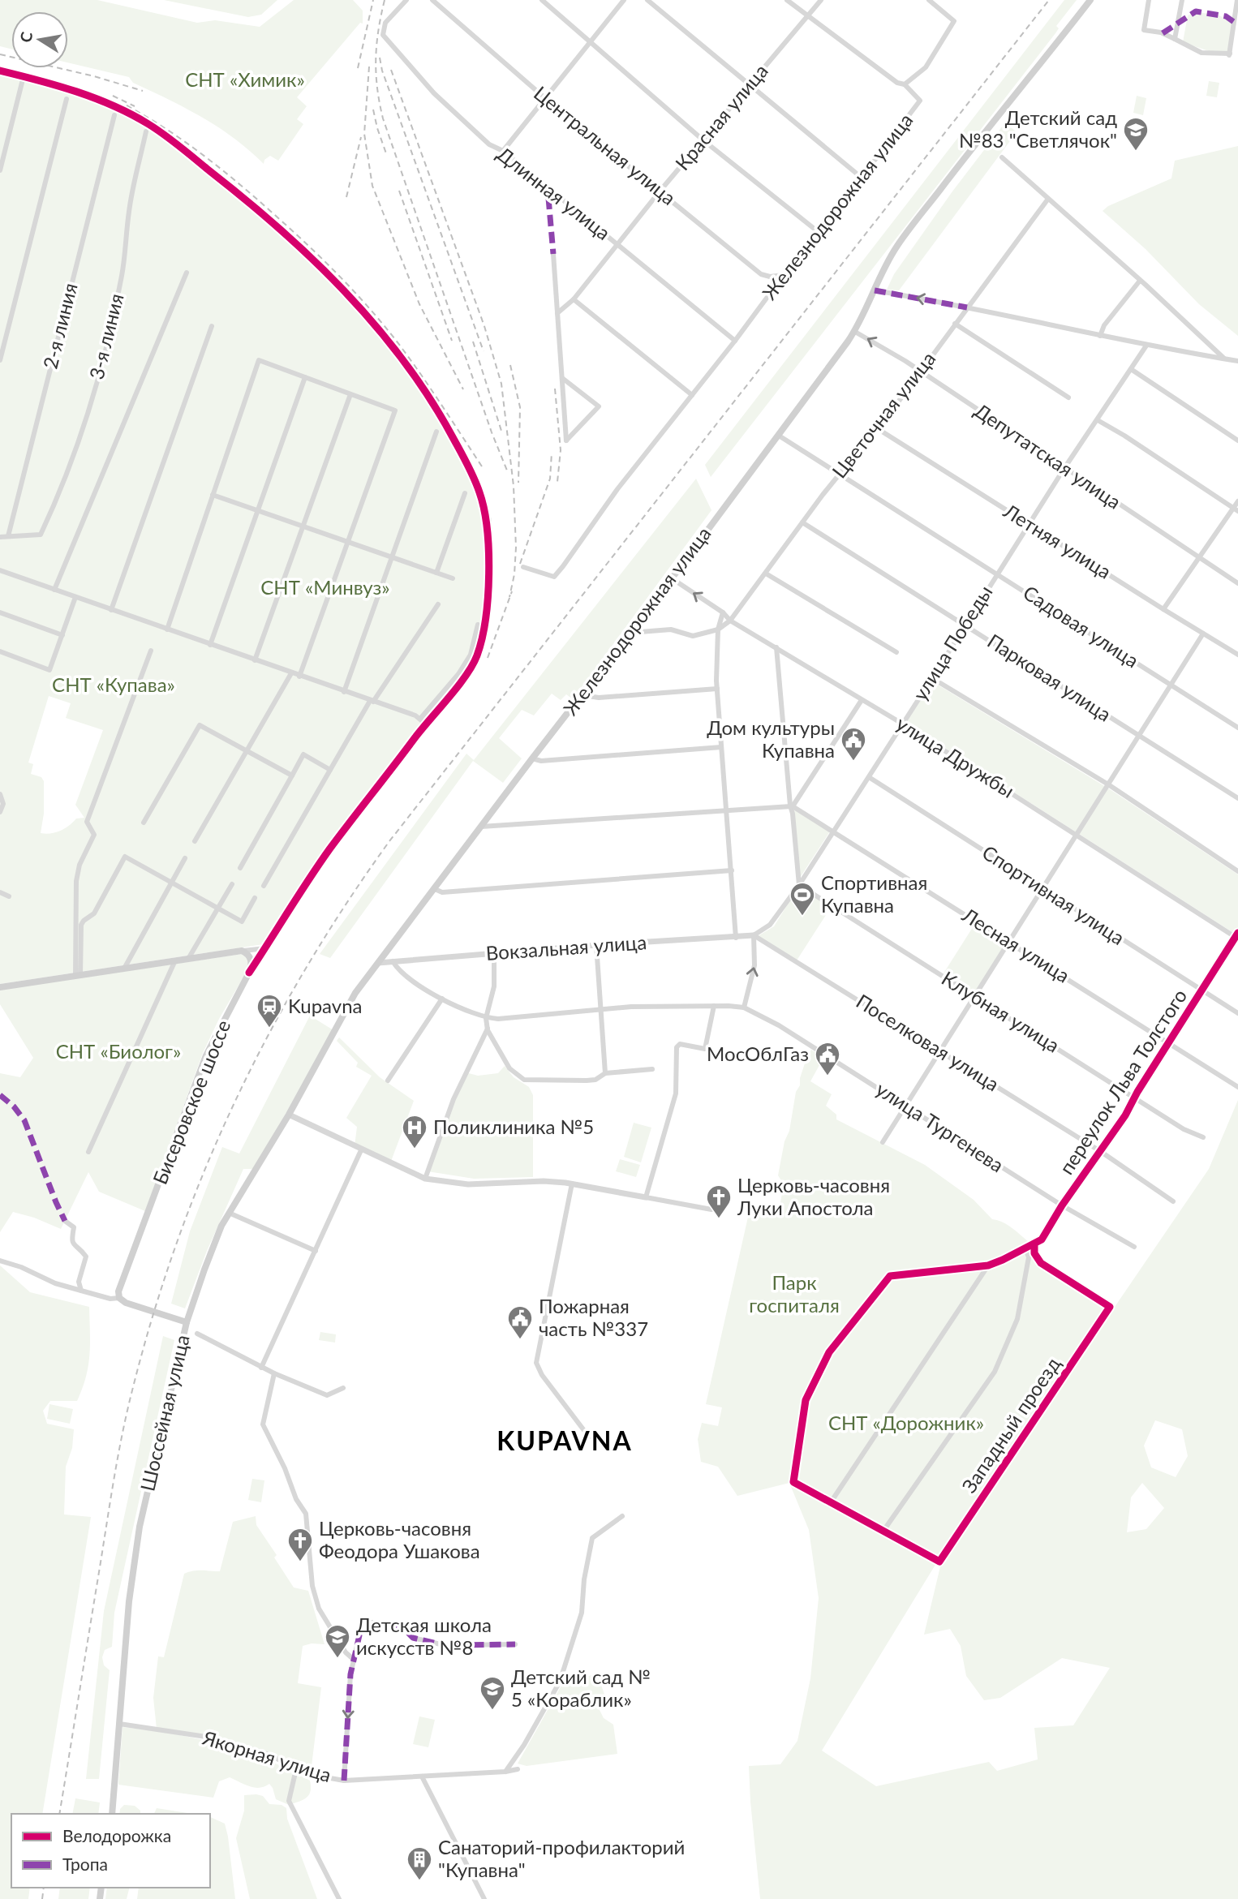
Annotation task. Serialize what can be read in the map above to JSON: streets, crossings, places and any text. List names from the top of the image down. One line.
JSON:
{"streets":{"main road":["Железнодорожная улица","Бисеровское шоссе","Шоссейная улица"],"street":["Красная улица","Центральная улица","Длинная улица","2-я линия","3-я линия","Цветочная улица","Депутатская улица","Летняя улица","Садовая улица","улица Победы","Парковая улица","улица Дружбы","Спортивная улица","Лесная улица","Вокзальная улица","Клубная улица","Поселковая улица","переулок Льва Толстого","улица Тургенева","Западный проезд","Якорная улица"]},"crossings":[["Красная улица","Центральная улица"],["Красная улица","Длинная улица"],["Центральная улица","Железнодорожная улица"],["Длинная улица","Железнодорожная улица"],["Железнодорожная улица","Депутатская улица"],["Железнодорожная улица","Садовая улица"],["Железнодорожная улица","улица Дружбы"],["Железнодорожная улица","Вокзальная улица"],["Железнодорожная улица","Шоссейная улица"],["2-я линия","3-я линия"],["Цветочная улица","Депутатская улица"],["Цветочная улица","Летняя улица"],["Цветочная улица","Садовая улица"],["Цветочная улица","Парковая улица"],["Цветочная улица","улица Дружбы"],["Депутатская улица","улица Победы"],["Летняя улица","улица Победы"],["Садовая улица","улица Победы"],["улица Победы","Парковая улица"],["улица Победы","улица Дружбы"],["улица Победы","Спортивная улица"],["улица Победы","Лесная улица"],["улица Победы","Вокзальная улица"],["улица Победы","Клубная улица"],["улица Победы","Поселковая улица"],["улица Дружбы","переулок Льва Толстого"],["Спортивная улица","переулок Льва Толстого"],["Лесная улица","переулок Льва Толстого"],["Вокзальная улица","Поселковая улица"],["Клубная улица","переулок Льва Толстого"],["Поселковая улица","переулок Льва Толстого"],["переулок Льва Толстого","улица Тургенева"],["переулок Льва Толстого","Западный проезд"],["Шоссейная улица","Якорная улица"]],"districts":["KUPAVNA"],"parks":["СНТ «Химик»","СНТ «Минвуз»","СНТ «Купава»","СНТ «Биолог»","Парк госпиталя","СНТ «Дорожник»"],"places":{"school or university":["Детский сад №83 \"Светлячок\"","Детская школа искусств №8","Детский сад № 5 «Кораблик»"],"public building":["Дом культуры Купавна","МосОблГаз","Пожарная часть №337"],"sports":["Спортивная Купавна"],"station":["Kupavna"],"hospital":["Поликлиника №5"],"church":["Церковь-часовня Луки Апостола","Церковь-часовня Феодора Ушакова"],"building":["Санаторий-профилакторий \"Купавна\""]},"legend":["Велодорожка","Тропа"],"north":"left"}
